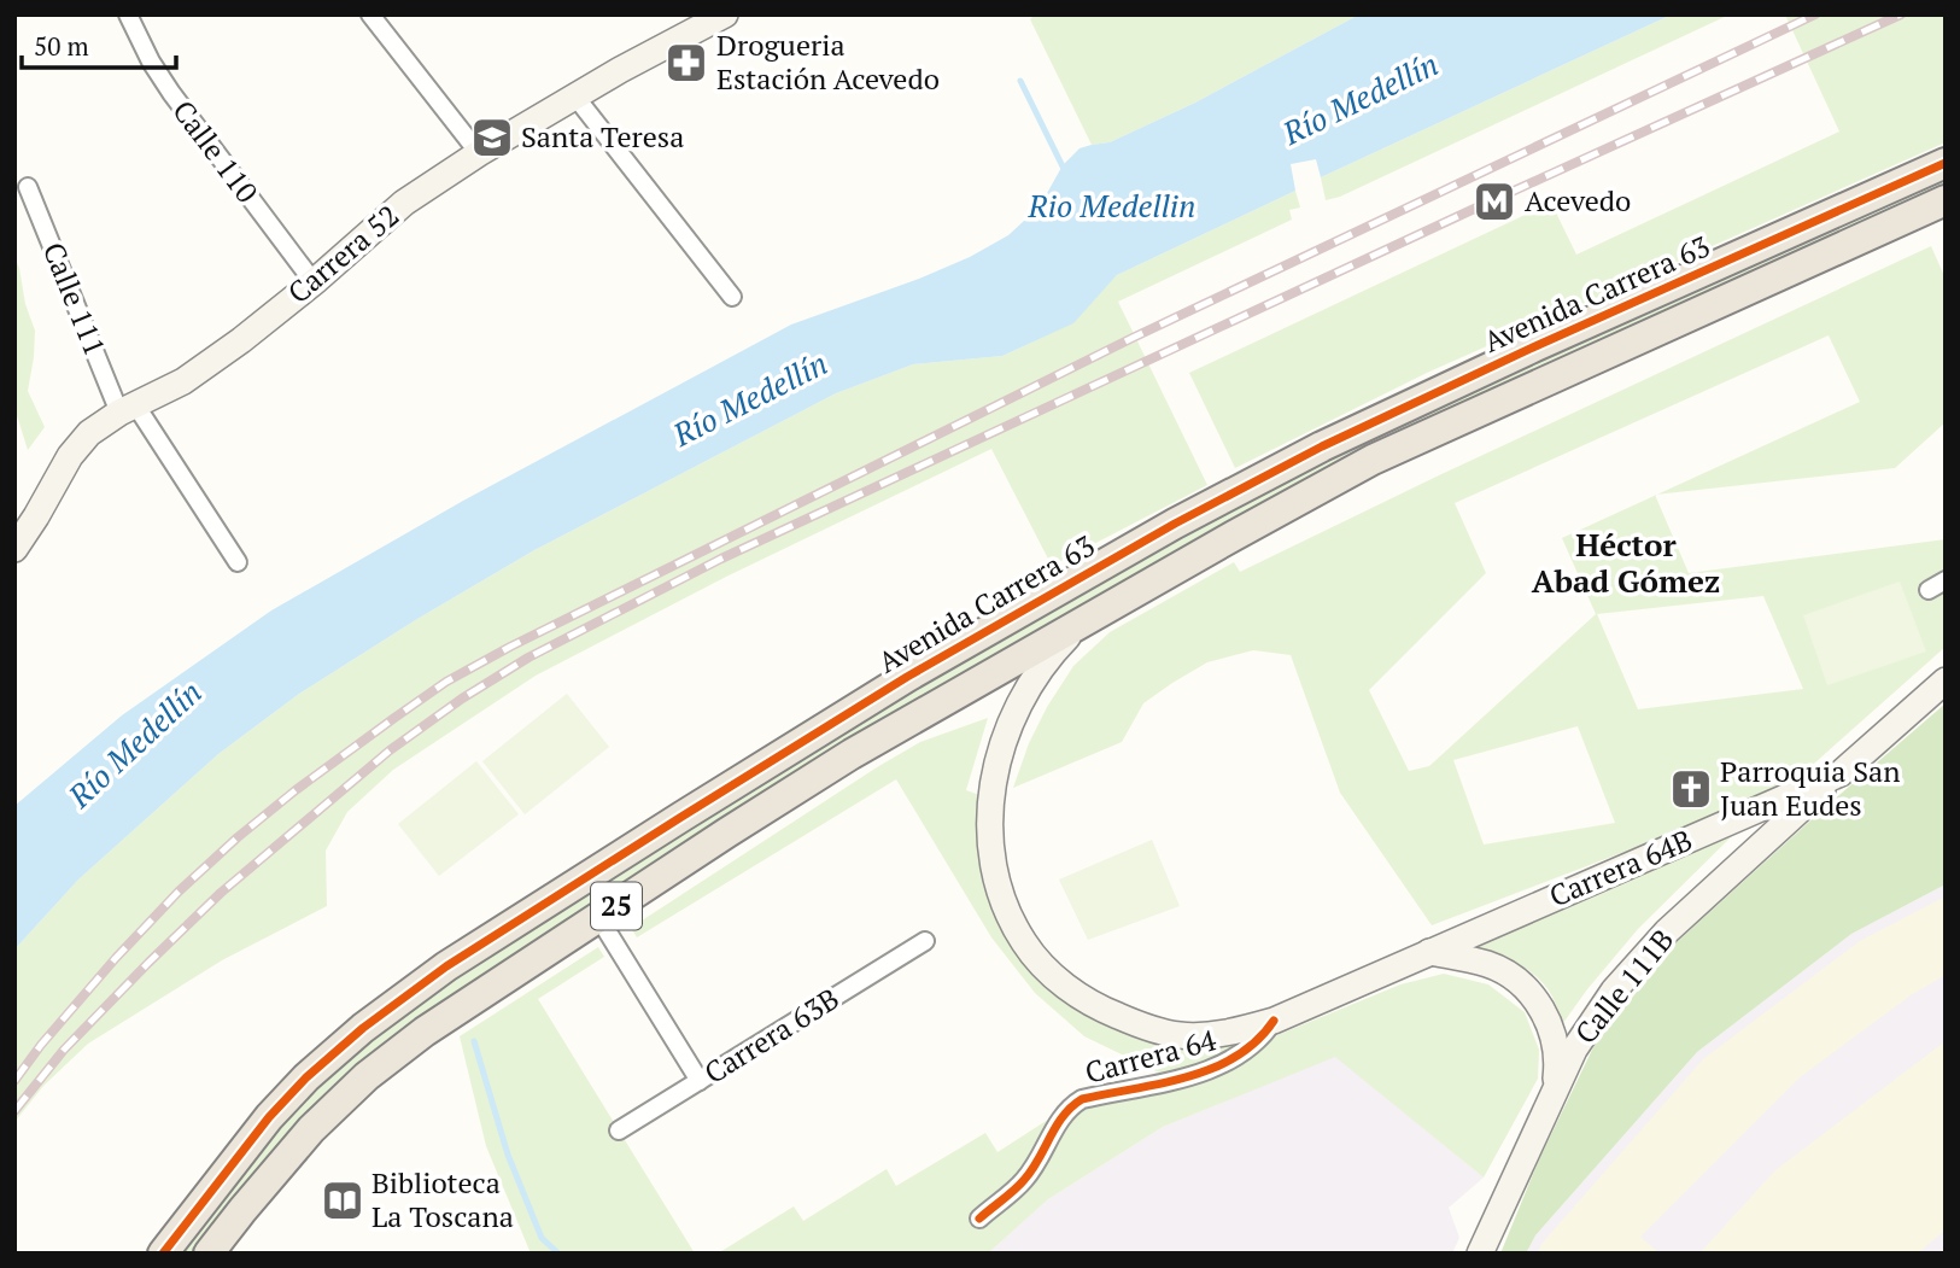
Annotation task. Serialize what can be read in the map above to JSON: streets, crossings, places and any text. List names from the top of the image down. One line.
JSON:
{"streets":{"highway":["Avenida Carrera 63","25"],"main road":["Carrera 52","Carrera 64B","Calle 111B"],"street":["Calle 110","Calle 111","Carrera 63B","Carrera 64"]},"crossings":[["Calle 110","Carrera 52"],["Carrera 52","Calle 111"],["Avenida Carrera 63","Carrera 64B"],["Carrera 64B","Calle 111B"],["Carrera 64B","Carrera 64"]],"districts":["Héctor Abad Gómez"],"water":["Río Medellín","Rio Medellin"],"places":{"pharmacy":["Drogueria Estación Acevedo"],"school or university":["Santa Teresa"],"metro station":["Acevedo"],"church":["Parroquia San Juan Eudes"],"library":["Biblioteca La Toscana"]},"scale_bar":"50 m"}
